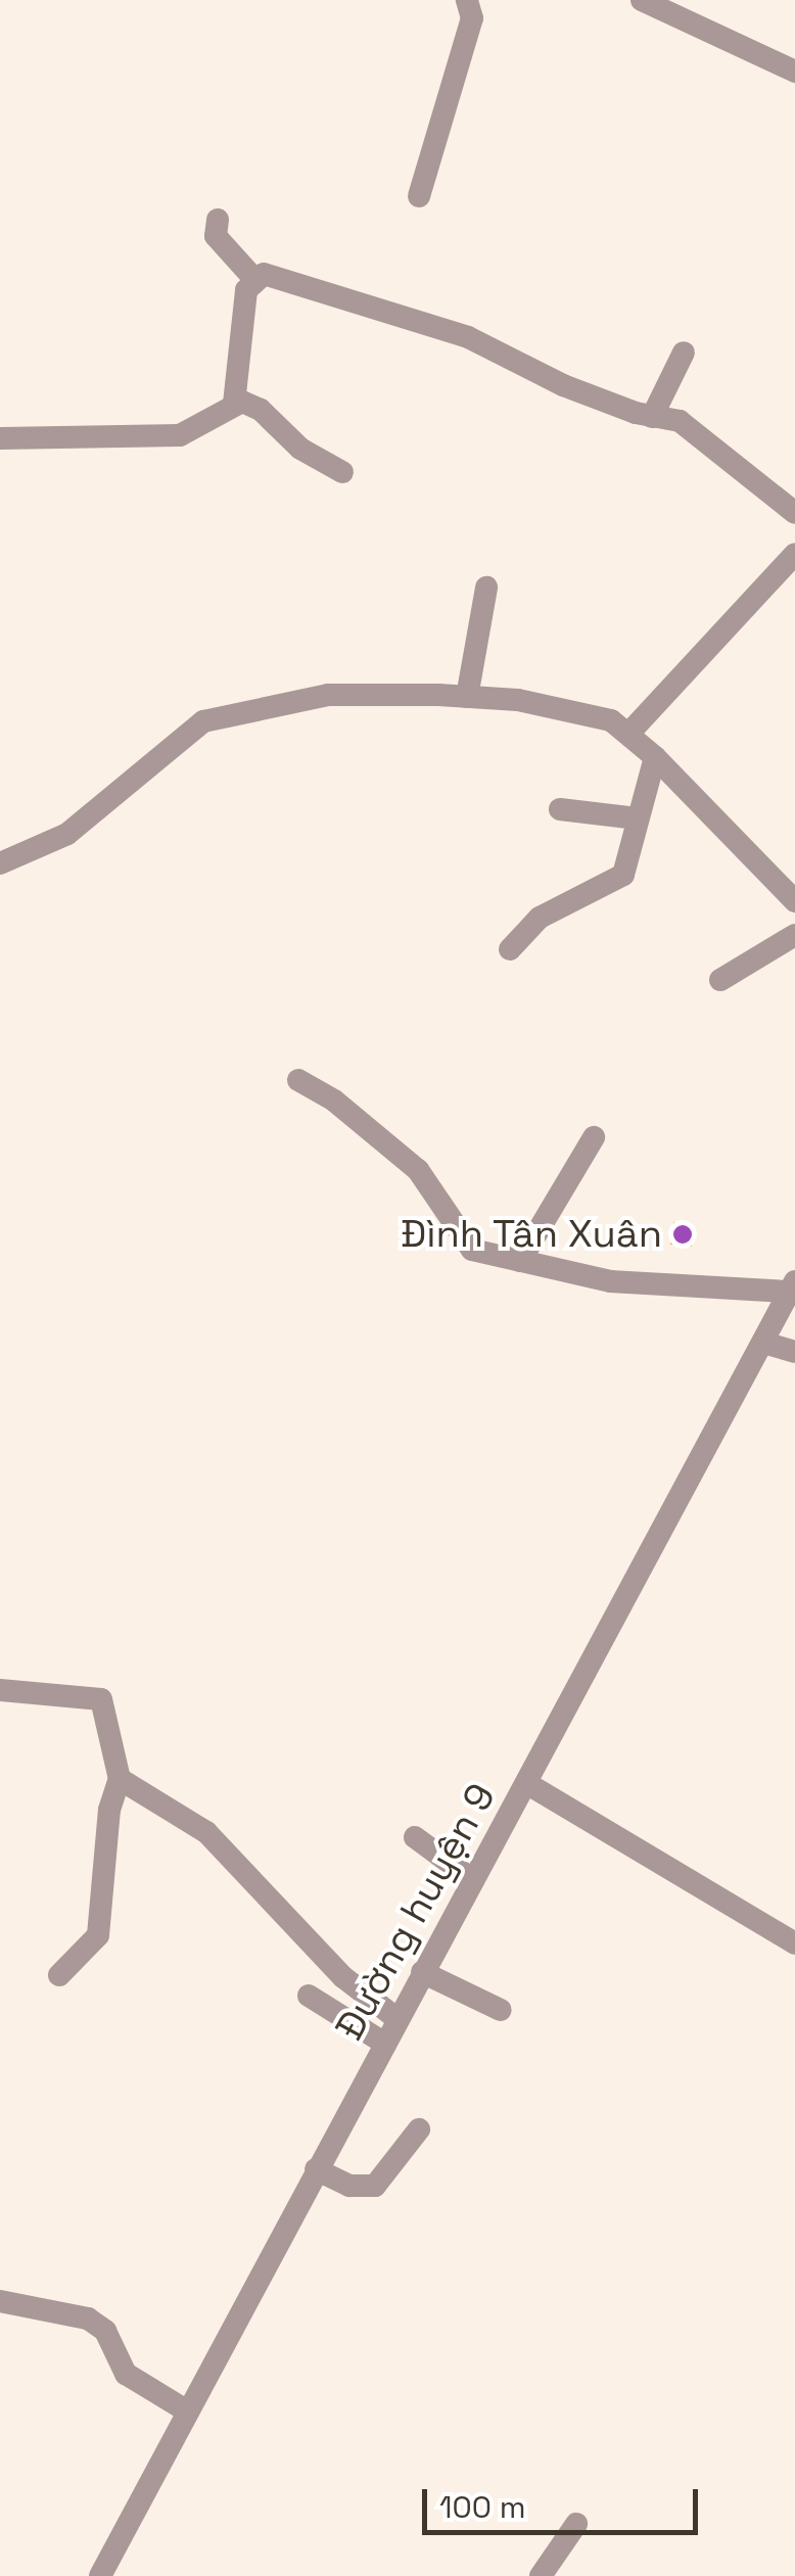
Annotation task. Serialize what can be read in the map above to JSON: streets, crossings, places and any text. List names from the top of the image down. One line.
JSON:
{"streets":{"street":["Đường huyện 9"]},"places":["Đình Tân Xuân"],"scale_bar":"100 m"}
